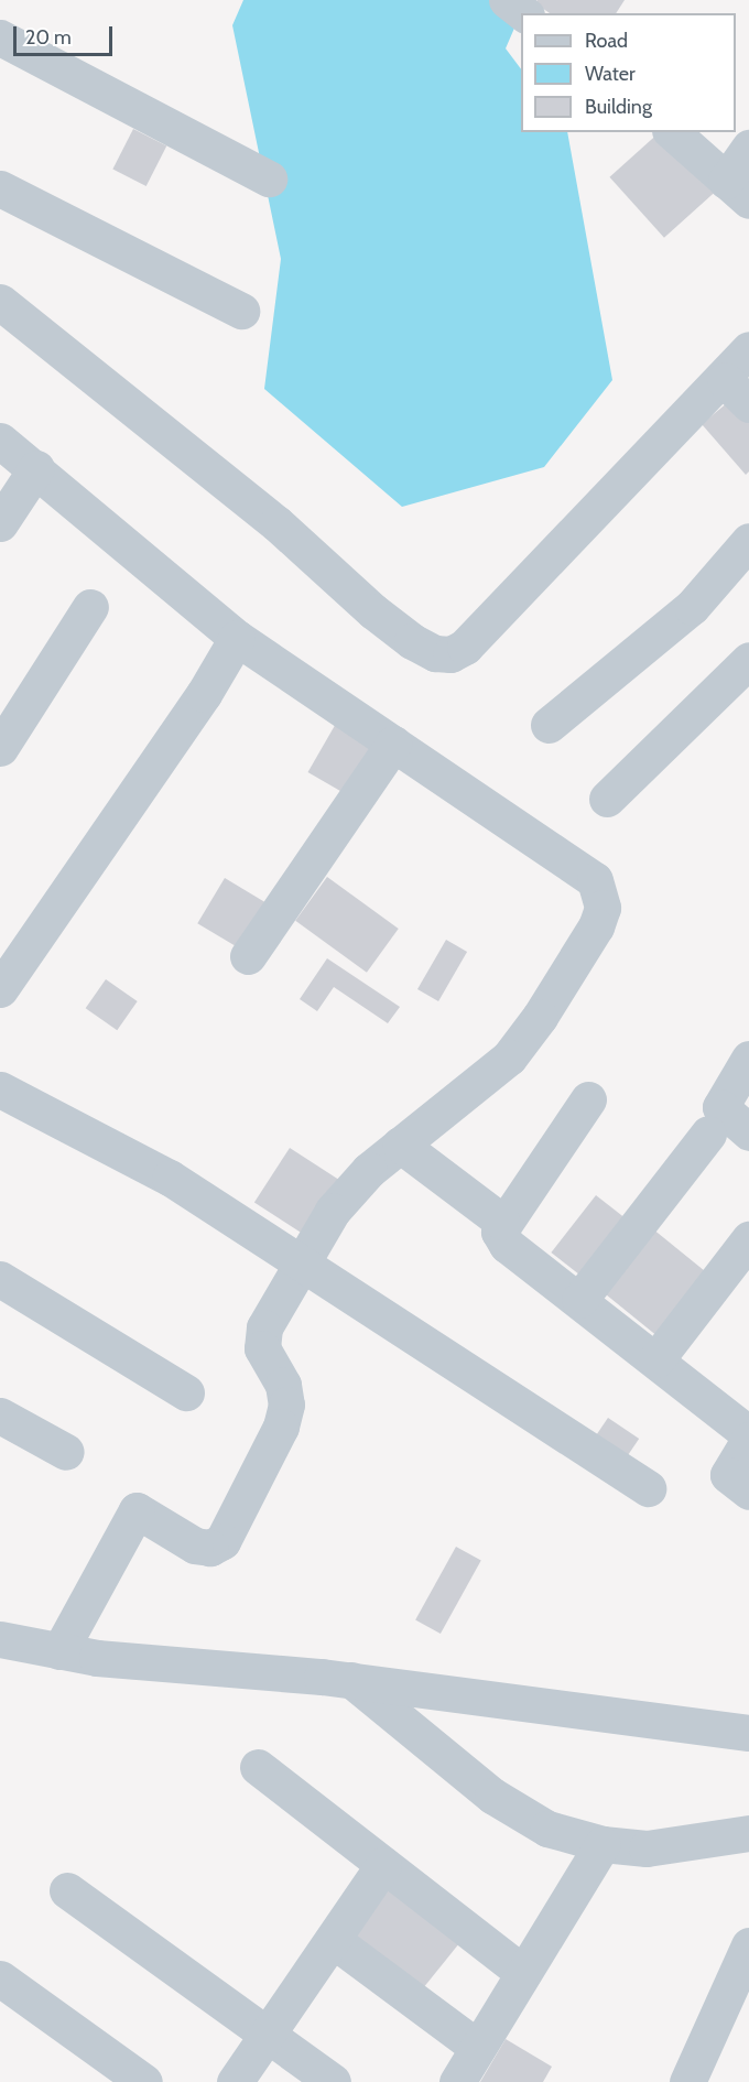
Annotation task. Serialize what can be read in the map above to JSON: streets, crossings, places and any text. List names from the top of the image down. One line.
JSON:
{"legend":["Road","Water","Building"],"scale_bar":"20 m"}
